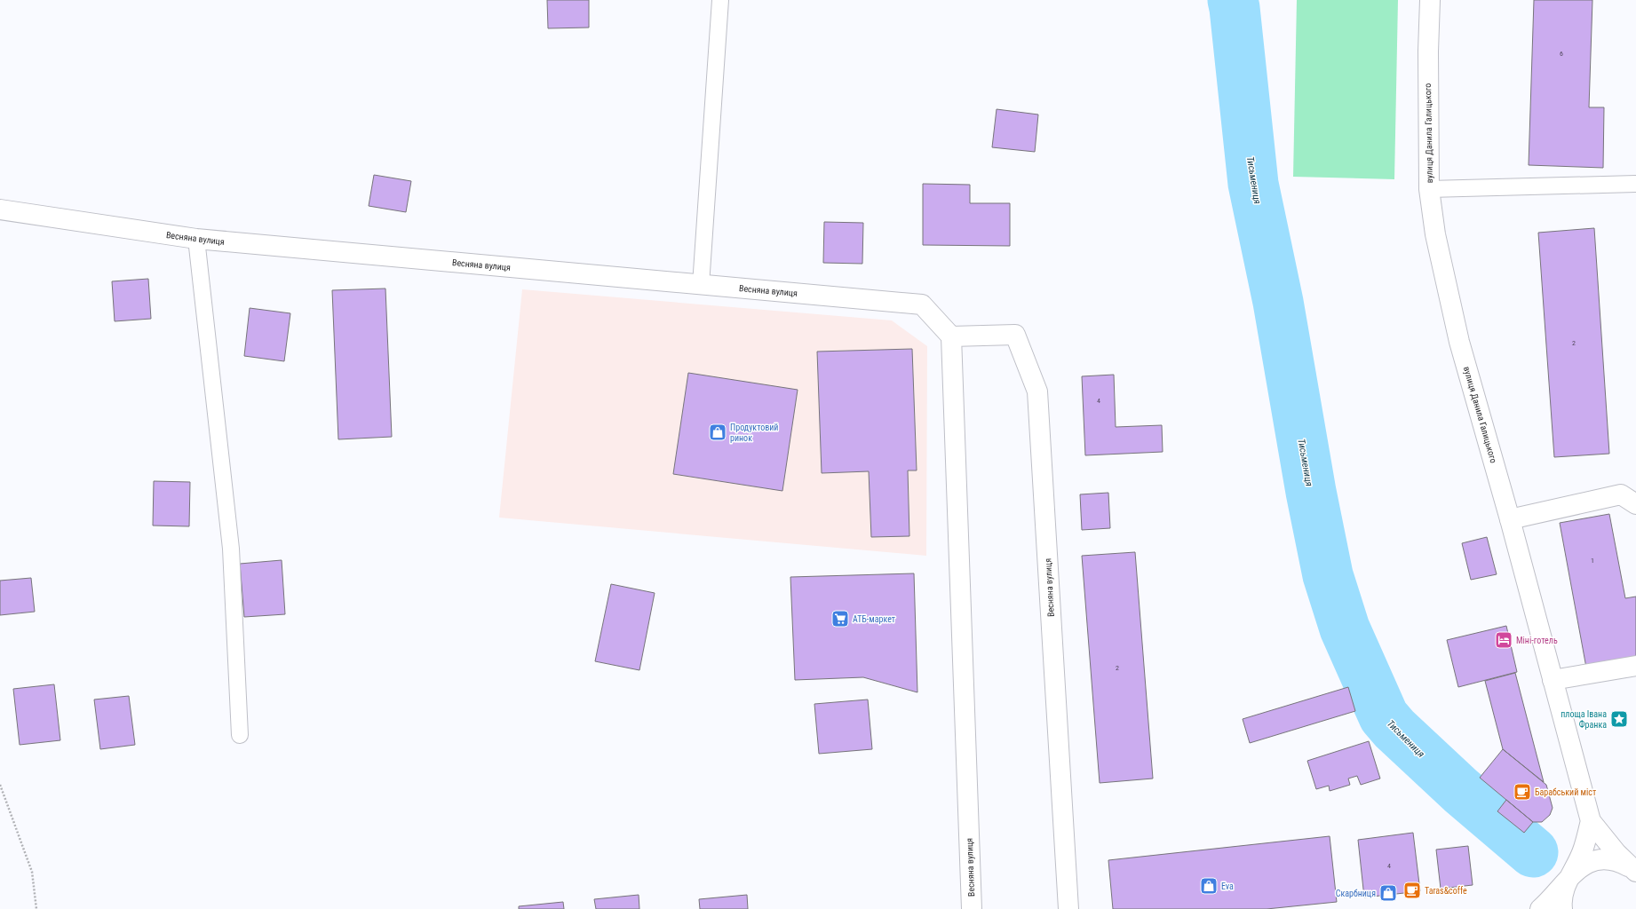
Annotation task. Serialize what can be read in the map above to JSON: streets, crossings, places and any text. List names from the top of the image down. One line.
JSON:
{"streets":{"street":["вулиця Данила Галицького","Весняна вулиця"]},"water":["Тисьмениця"],"places":{"shop":["Продуктовий ринок","Eva","Скарбниця"],"supermarket":["АТБ-маркет"],"hotel":["Міні-готель"],"place":["площа Івана Франка"],"cafe":["Барабський міст","Taras&coffe"]},"house_numbers":["6","2","4","1","2","4"]}
